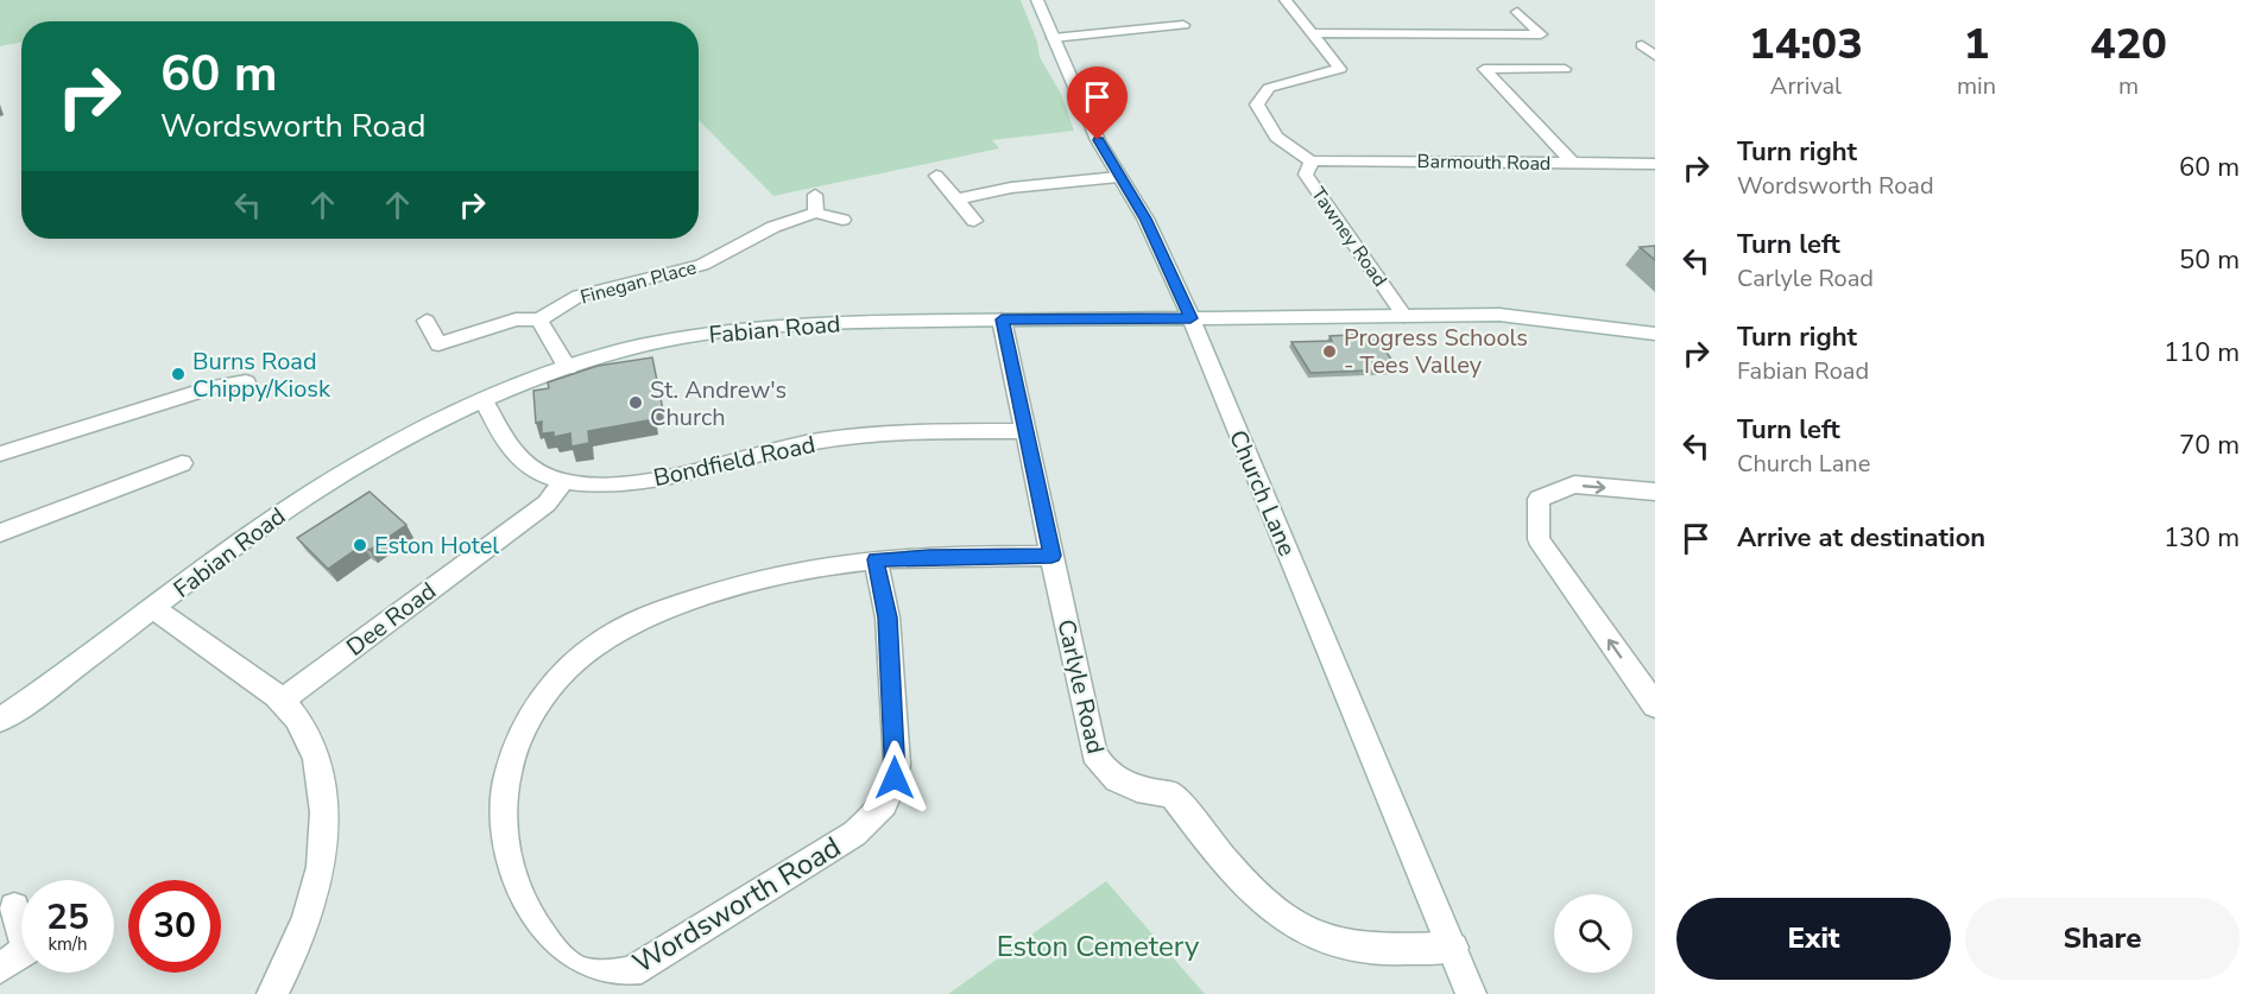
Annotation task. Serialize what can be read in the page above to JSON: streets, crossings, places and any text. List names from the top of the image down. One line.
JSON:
{"streets":{"street":["Barmouth Road","Tawney Road","Finegan Place","Fabian Road","Bondfield Road","Church Lane","Dee Road","Carlyle Road","Wordsworth Road"]},"crossings":[["Barmouth Road","Tawney Road"],["Tawney Road","Fabian Road"],["Fabian Road","Bondfield Road"],["Fabian Road","Church Lane"],["Fabian Road","Carlyle Road"],["Bondfield Road","Dee Road"],["Bondfield Road","Carlyle Road"],["Church Lane","Carlyle Road"],["Carlyle Road","Wordsworth Road"]],"parks":["Eston Cemetery"],"places":["Progress Schools - Tees Valley","Burns Road Chippy/Kiosk","St. Andrew's Church","Eston Hotel"],"page":{"eta":["14:03","Arrival","1","min","420","m"],"turn":["60 m","Wordsworth Road"],"list":[{"name":"Turn right","note":"Wordsworth Road","value":"60 m"},{"name":"Turn left","note":"Carlyle Road","value":"50 m"},{"name":"Turn right","note":"Fabian Road","value":"110 m"},{"name":"Turn left","note":"Church Lane","value":"70 m"},{"name":"Arrive at destination","value":"130 m"}],"speed":"25 km/h","limit":"30","buttons":["Exit","Share"]}}
